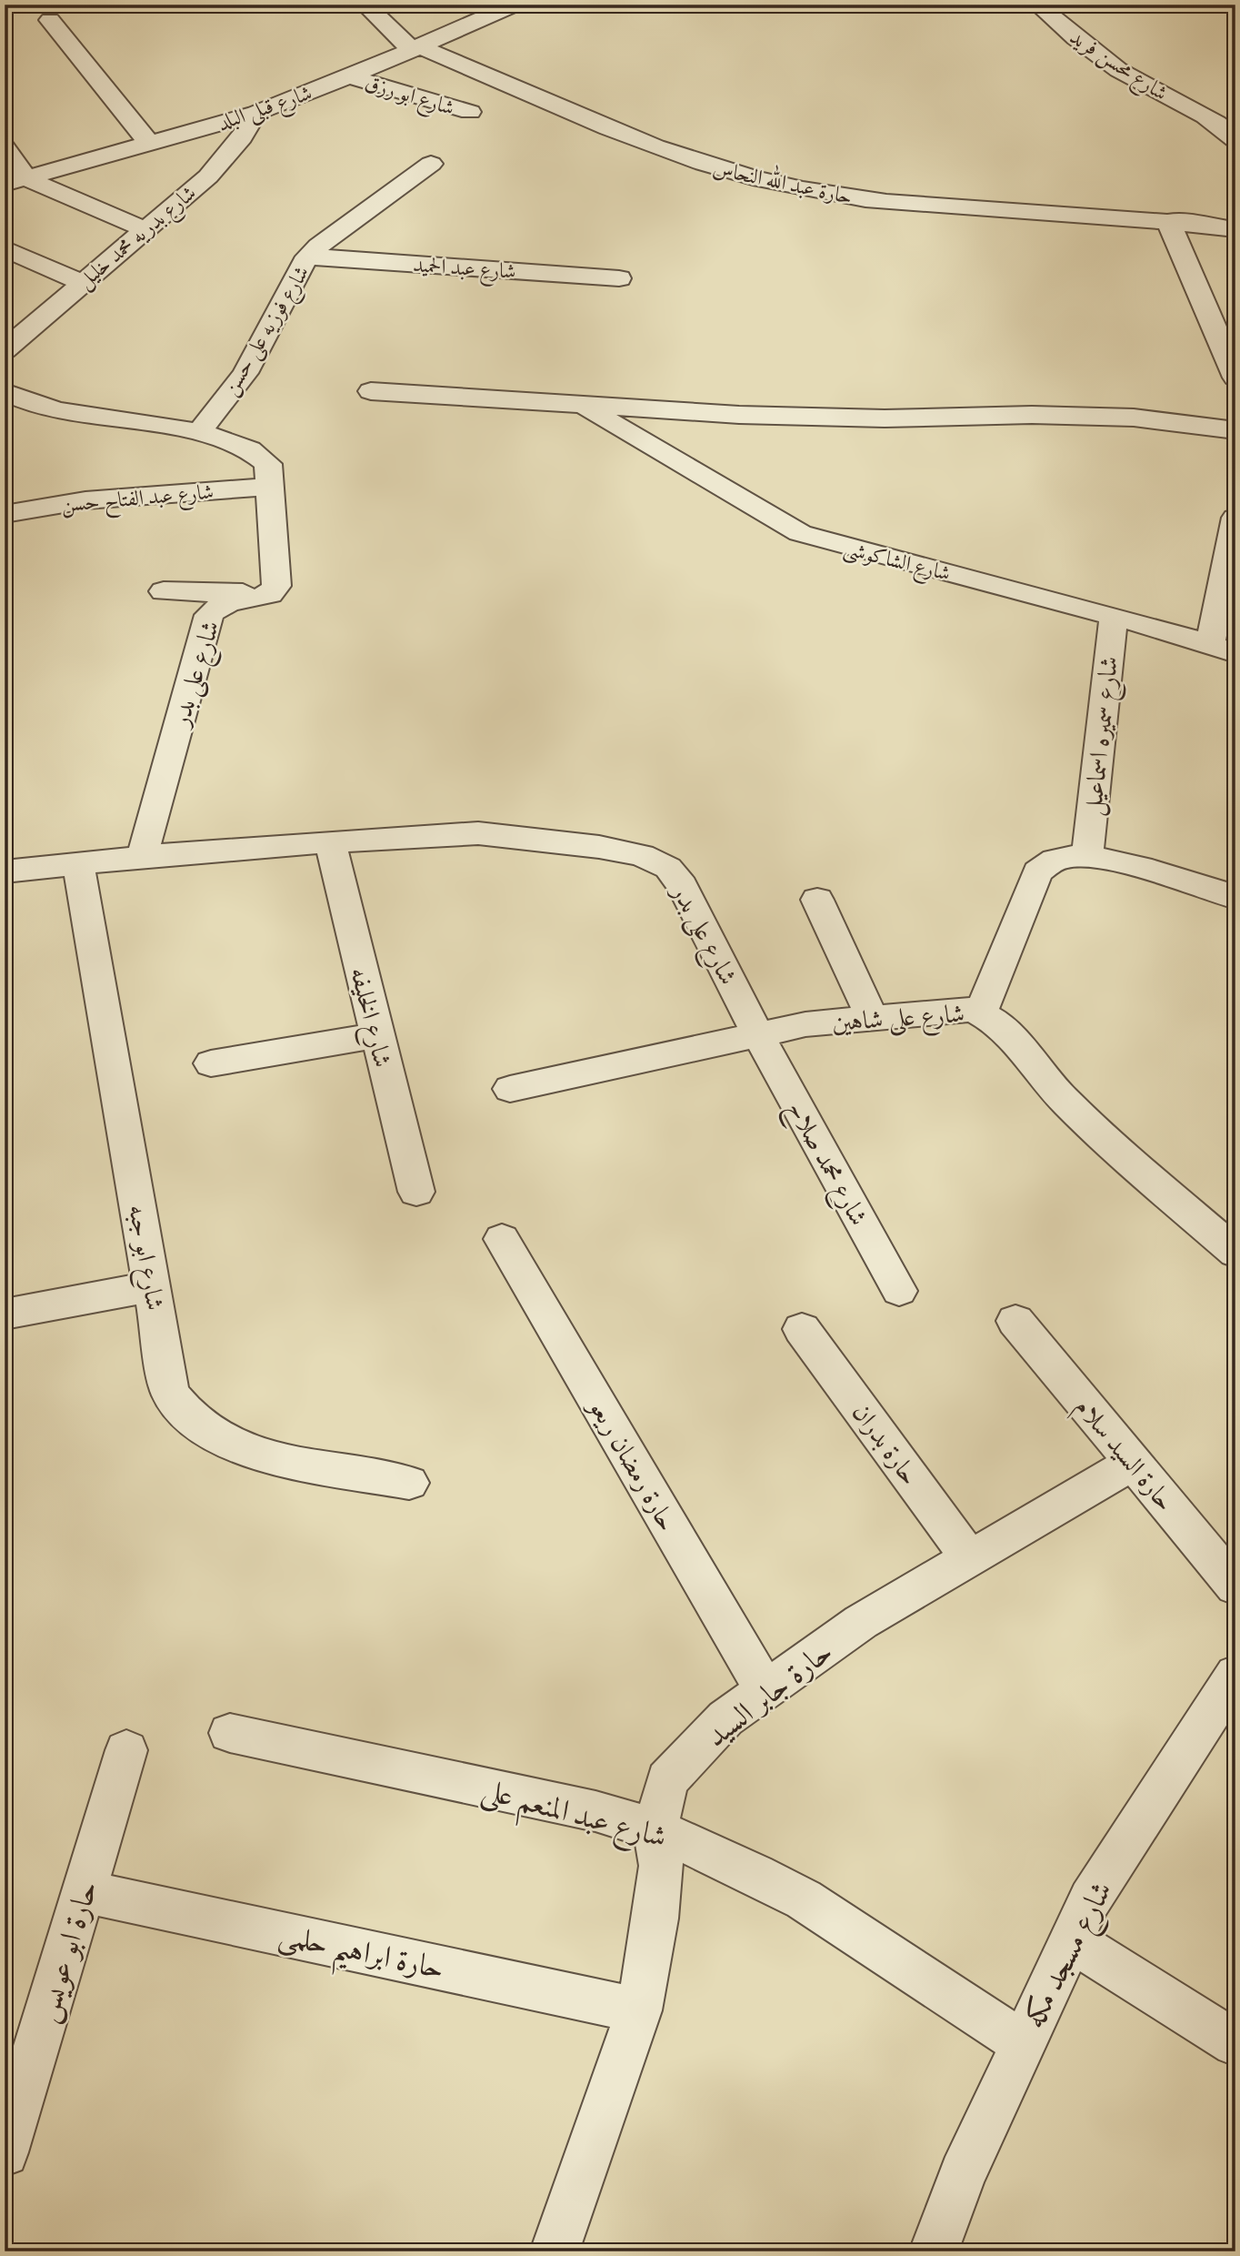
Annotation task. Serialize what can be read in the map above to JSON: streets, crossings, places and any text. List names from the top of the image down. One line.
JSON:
{"streets":{"street":["شارع محسن فريد","شارع ابو رزق","شارع قبلى البلد","حارة عبد الله النحاس","شارع بدريه محمد خليل","شارع عبد الحميد","شارع فوزيه على حسن","شارع عبد الفتاح حسن","شارع الشاكوشى","شارع على بدر","شارع سميره اسماعيل","شارع الخليفه","شارع على شاهين","شارع محمد صلاح","شارع ابو جبه","حارة بدران","حارة السيد سلام","حارة رمضان ريعو","حارة جابر السيد","شارع عبد المنعم على","حارة ابراهيم حلمى","حارة ابو عويس","شارع مسجد مكه"]},"crossings":[["شارع ابو رزق","شارع قبلى البلد"],["شارع قبلى البلد","حارة عبد الله النحاس"],["شارع قبلى البلد","شارع بدريه محمد خليل"],["شارع عبد الحميد","شارع فوزيه على حسن"],["شارع الشاكوشى","شارع سميره اسماعيل"],["شارع على بدر","شارع الخليفه"],["شارع على بدر","شارع على شاهين"],["شارع على بدر","شارع محمد صلاح"],["شارع على بدر","شارع ابو جبه"],["شارع على شاهين","شارع محمد صلاح"],["حارة بدران","حارة جابر السيد"],["حارة السيد سلام","حارة جابر السيد"],["حارة رمضان ريعو","حارة جابر السيد"],["حارة جابر السيد","شارع عبد المنعم على"],["حارة جابر السيد","حارة ابراهيم حلمى"],["شارع عبد المنعم على","شارع مسجد مكه"],["حارة ابراهيم حلمى","حارة ابو عويس"]]}
